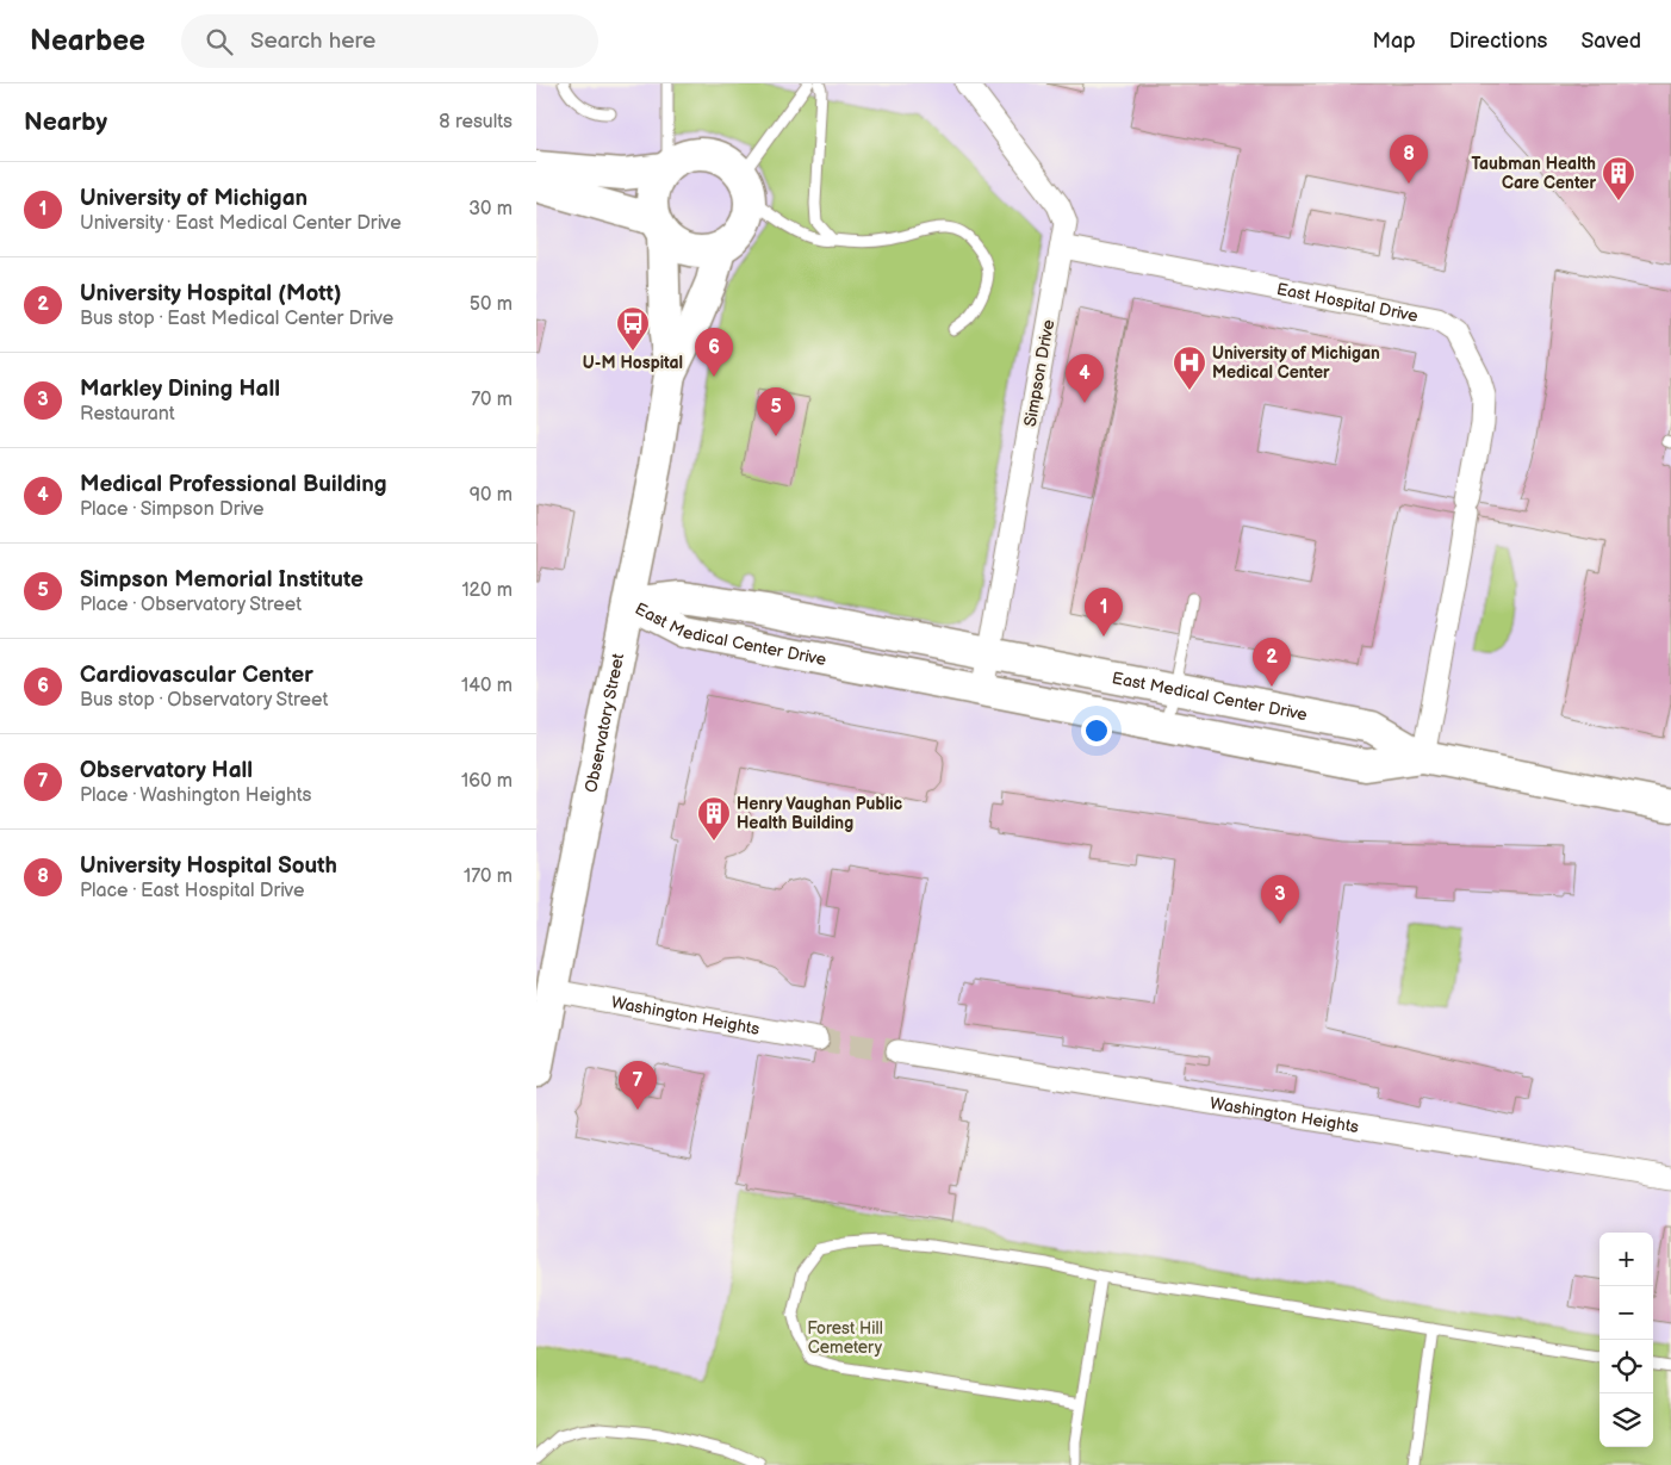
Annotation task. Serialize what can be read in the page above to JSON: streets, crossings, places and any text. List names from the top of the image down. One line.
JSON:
{"streets":{"street":["East Hospital Drive","Simpson Drive","East Medical Center Drive","Observatory Street","Washington Heights"]},"crossings":[["East Hospital Drive","Simpson Drive"],["East Hospital Drive","East Medical Center Drive"],["Simpson Drive","East Medical Center Drive"],["East Medical Center Drive","Observatory Street"],["Observatory Street","Washington Heights"]],"parks":["Forest Hill Cemetery"],"places":{"building":["Taubman Health Care Center","Henry Vaughan Public Health Building"],"bus stop":["U-M Hospital"],"hospital":["University of Michigan Medical Center"]},"page":{"header":"Nearbee","search":"Search here","nav":["Map","Directions","Saved"],"heading":["Nearby","8 results"],"pins":["8","6","4","5","1","2","3","7"],"list":[{"mark":"1","name":"University of Michigan","note":"University · East Medical Center Drive","value":"30 m"},{"mark":"2","name":"University Hospital (Mott)","note":"Bus stop · East Medical Center Drive","value":"50 m"},{"mark":"3","name":"Markley Dining Hall","note":"Restaurant","value":"70 m"},{"mark":"4","name":"Medical Professional Building","note":"Place · Simpson Drive","value":"90 m"},{"mark":"5","name":"Simpson Memorial Institute","note":"Place · Observatory Street","value":"120 m"},{"mark":"6","name":"Cardiovascular Center","note":"Bus stop · Observatory Street","value":"140 m"},{"mark":"7","name":"Observatory Hall","note":"Place · Washington Heights","value":"160 m"},{"mark":"8","name":"University Hospital South","note":"Place · East Hospital Drive","value":"170 m"}],"map_buttons":["+","−"]}}
